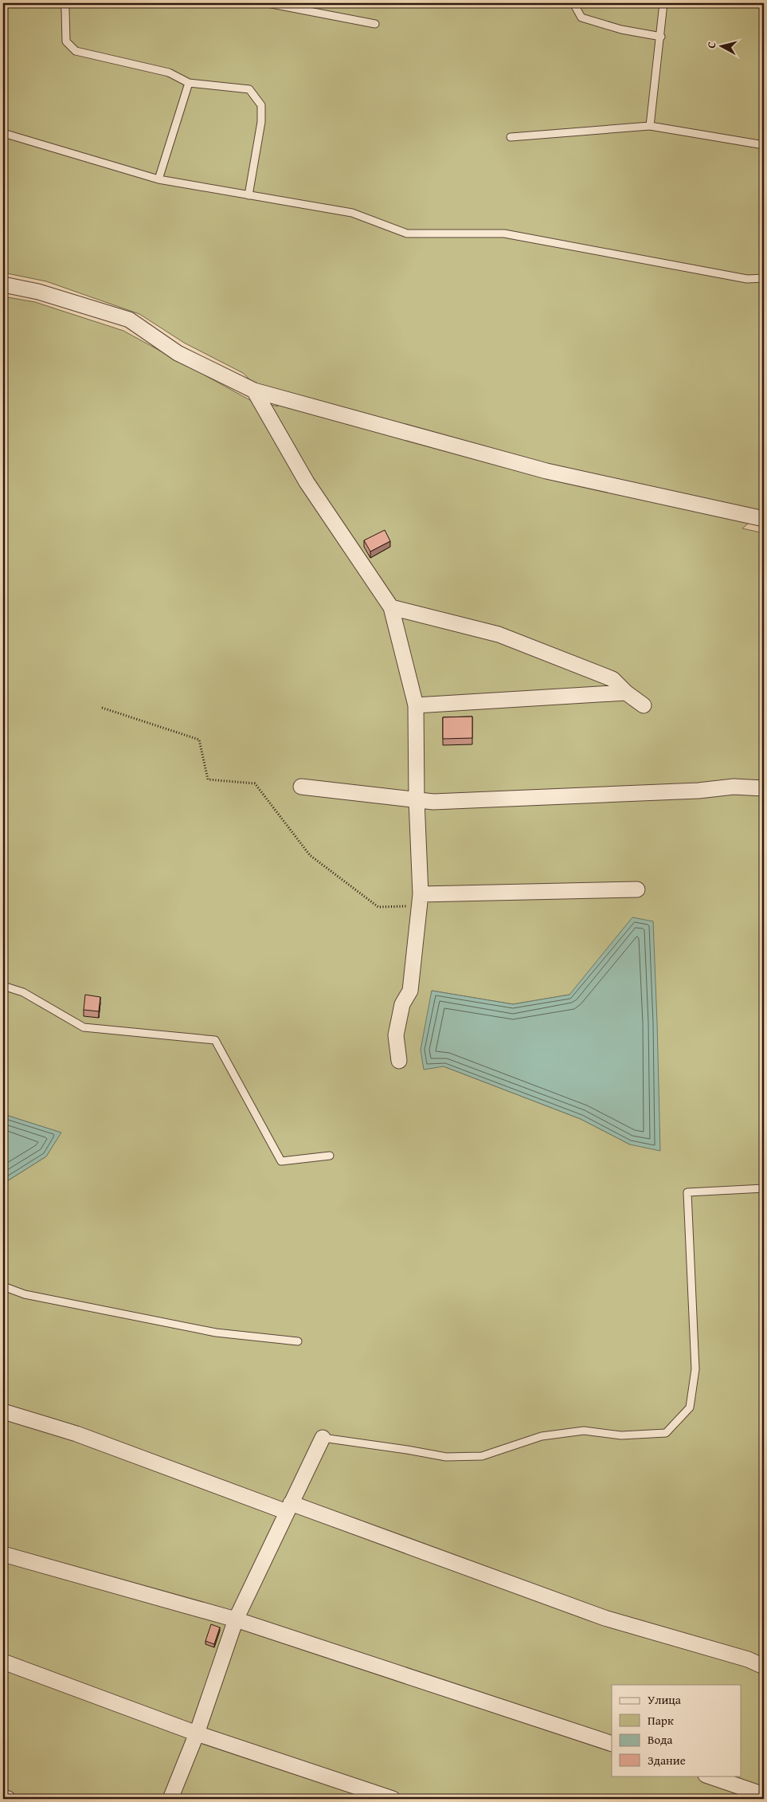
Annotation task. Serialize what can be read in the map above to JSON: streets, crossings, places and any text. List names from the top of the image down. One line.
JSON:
{"legend":["Улица","Парк","Вода","Здание"],"north":"left"}
